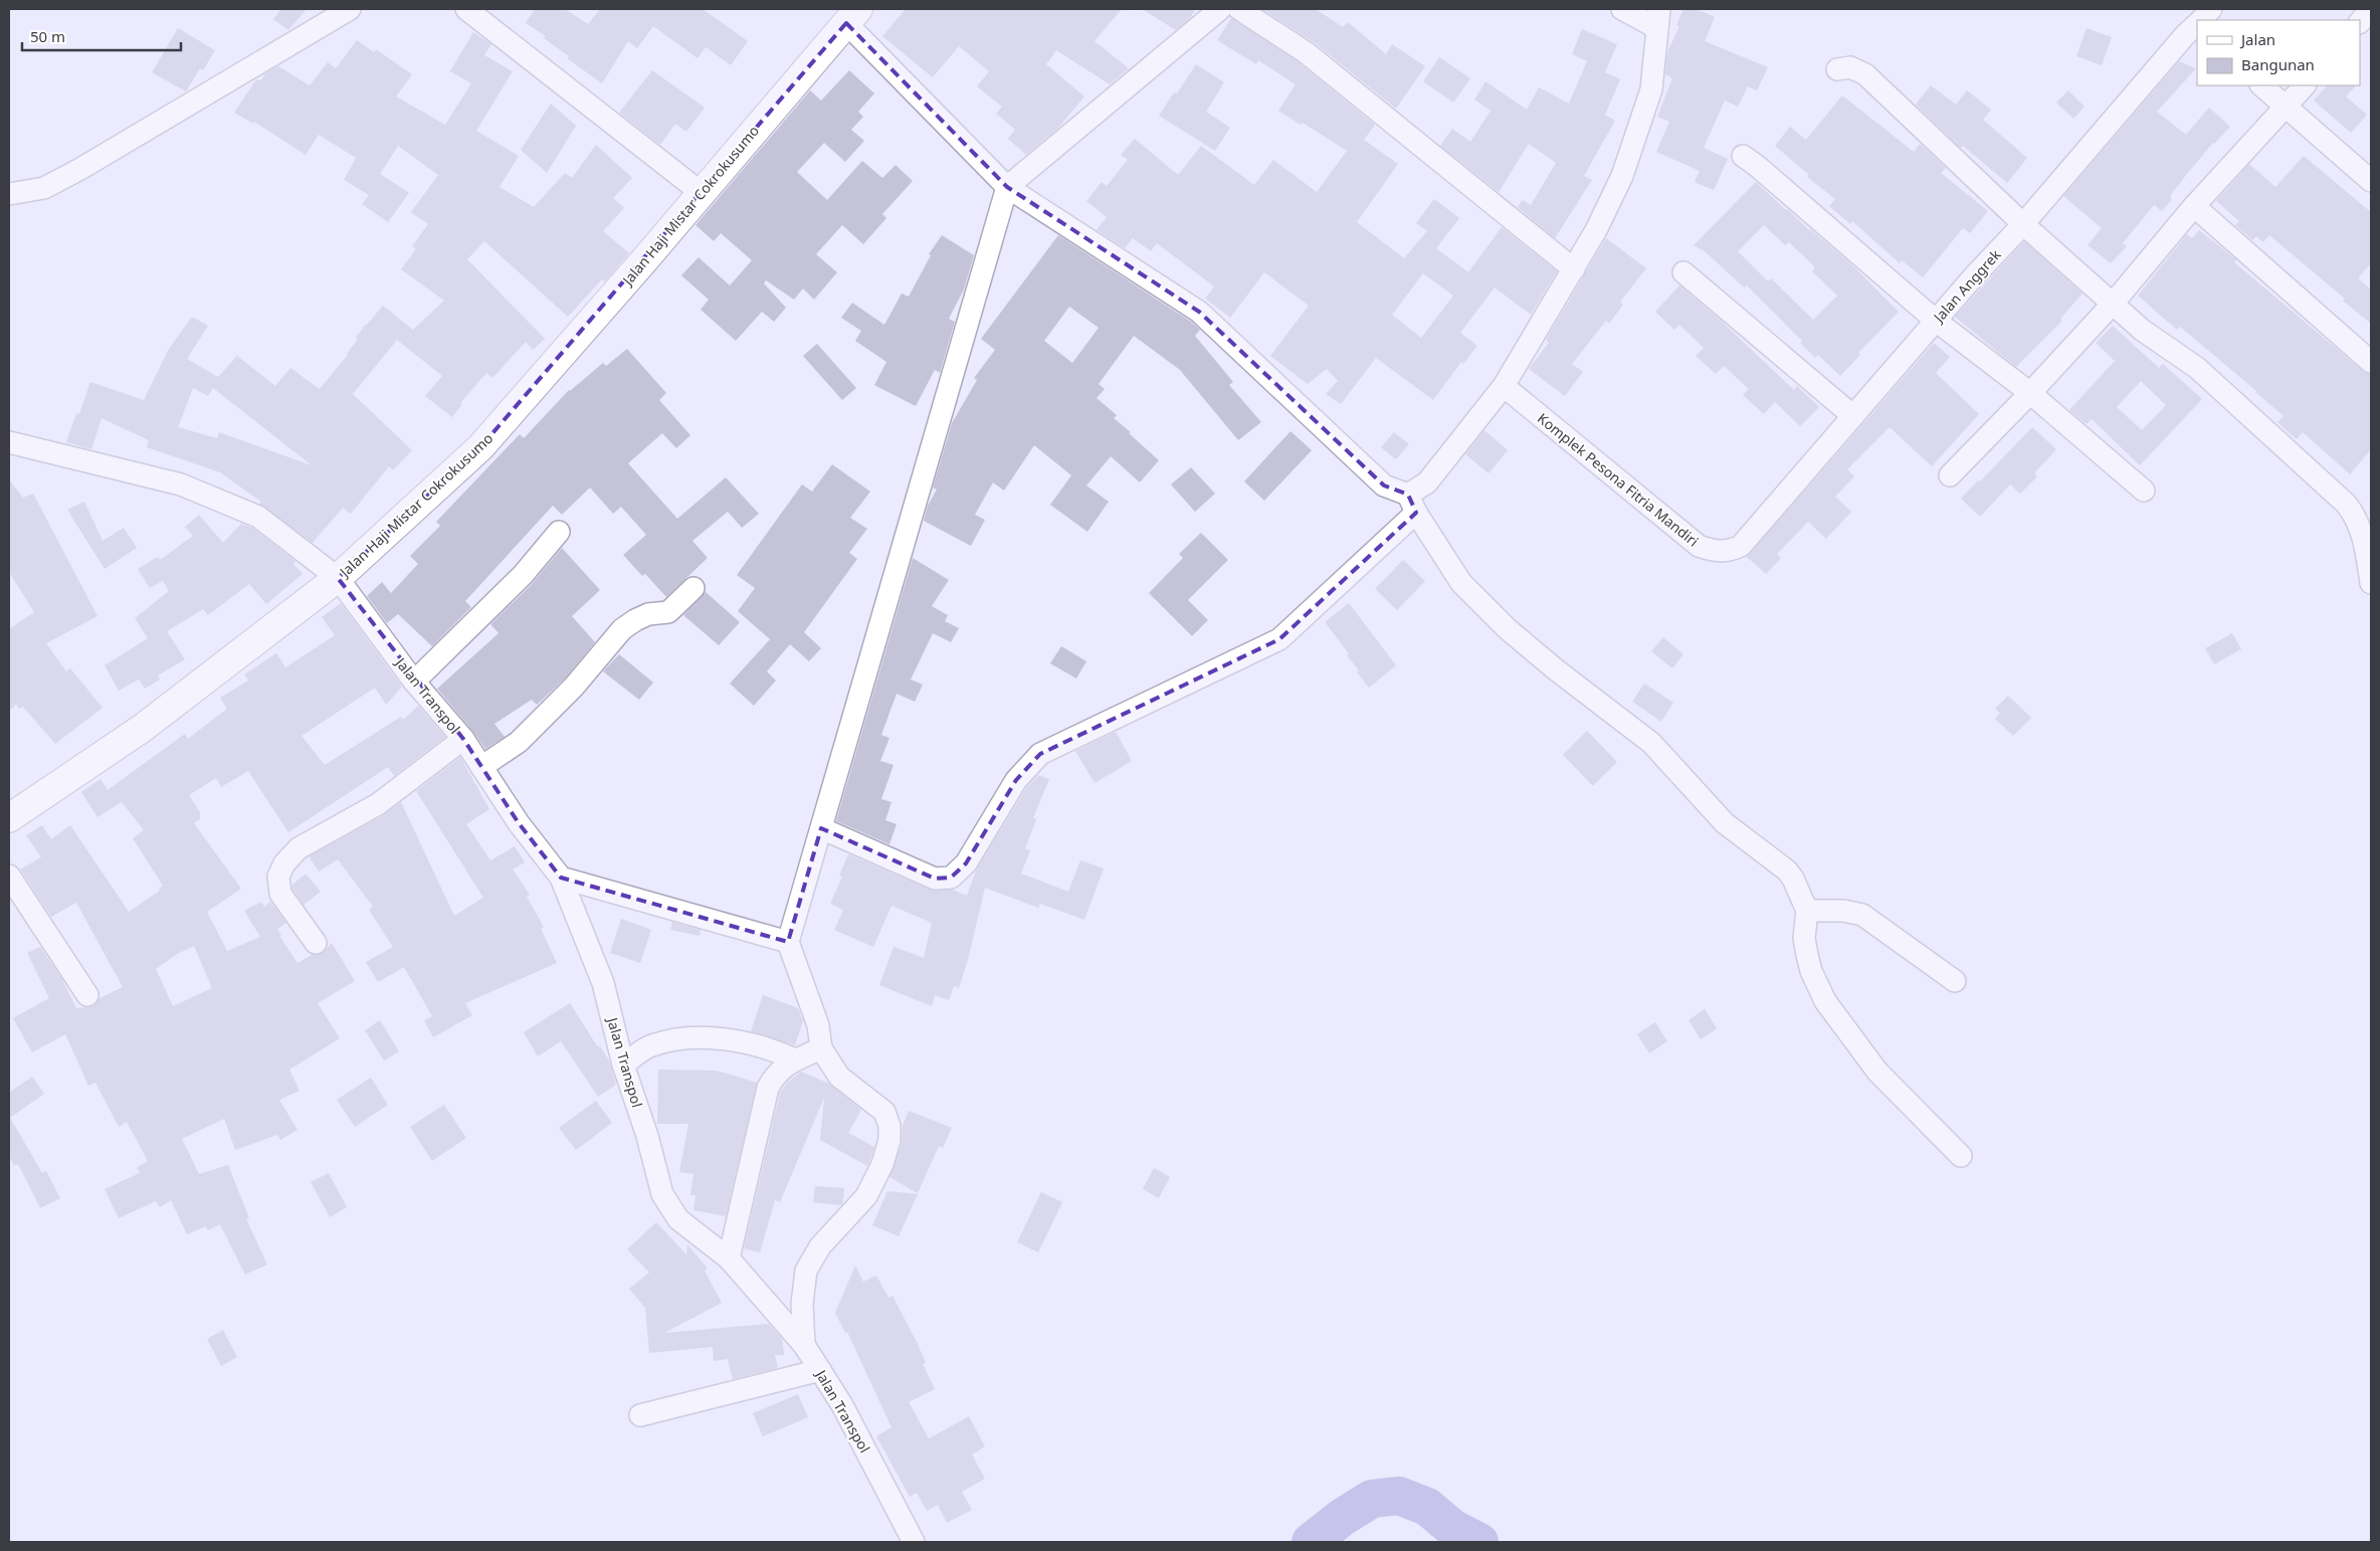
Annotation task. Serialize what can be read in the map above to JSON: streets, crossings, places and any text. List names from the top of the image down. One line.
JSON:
{"streets":{"main road":["Jalan Haji Mistar Cokrokusumo"],"street":["Jalan Anggrek","Komplek Pesona Fitria Mandiri","Jalan Transpol"]},"crossings":[["Jalan Haji Mistar Cokrokusumo","Jalan Transpol"],["Jalan Anggrek","Komplek Pesona Fitria Mandiri"]],"legend":["Jalan","Bangunan"],"scale_bar":"50 m"}
